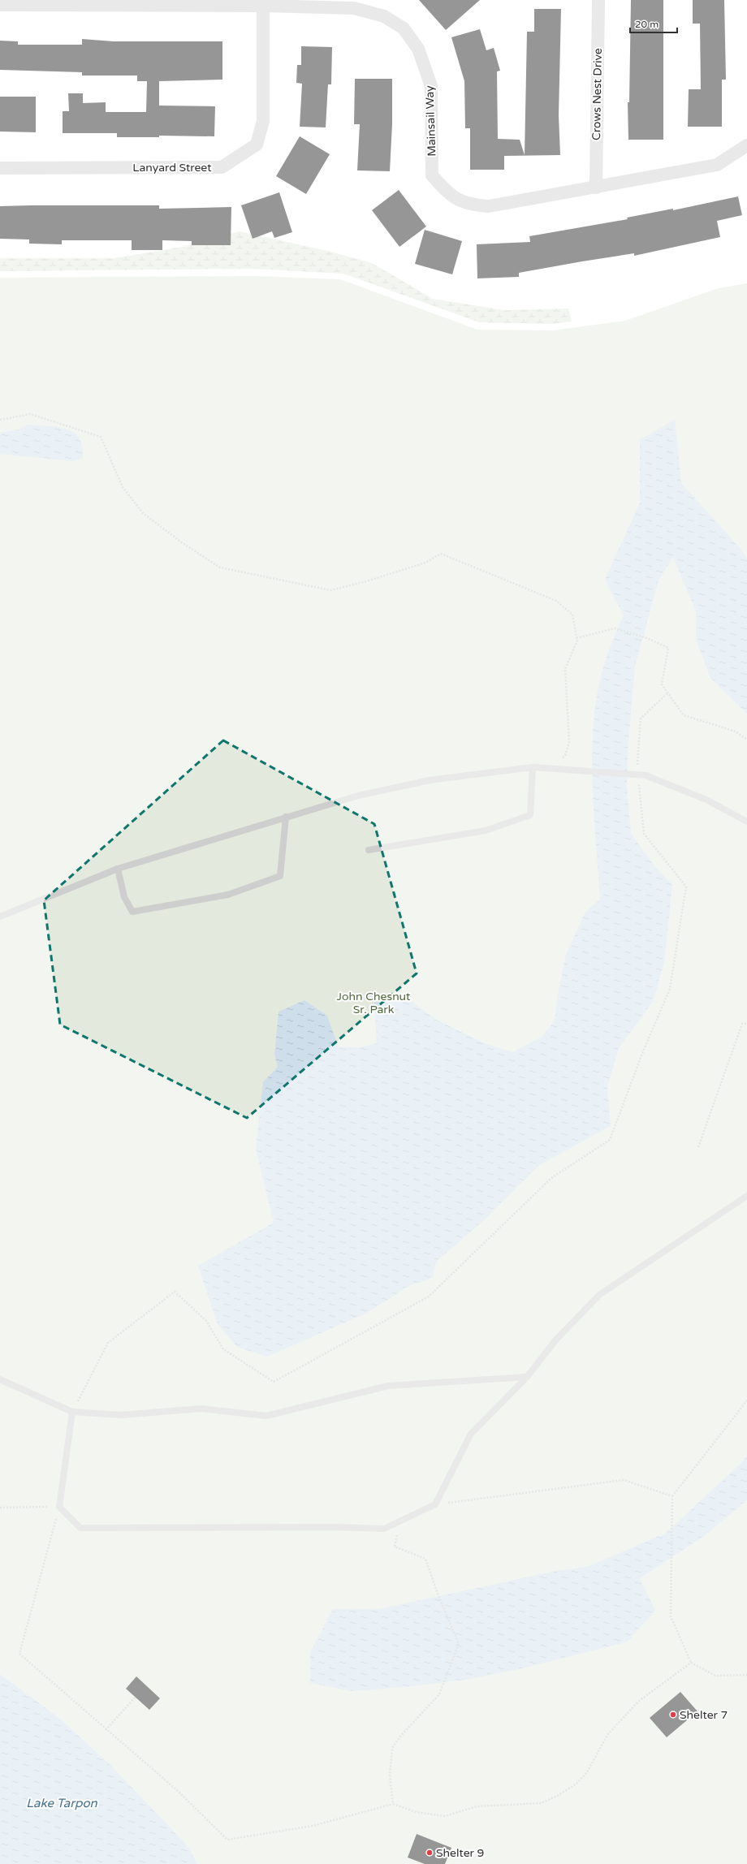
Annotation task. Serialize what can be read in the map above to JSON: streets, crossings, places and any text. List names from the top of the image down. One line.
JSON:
{"streets":{"street":["Crows Nest Drive","Mainsail Way","Lanyard Street"]},"crossings":[["Crows Nest Drive","Mainsail Way"],["Mainsail Way","Lanyard Street"]],"water":["Lake Tarpon"],"parks":["John Chesnut Sr. Park"],"places":["Shelter 7","Shelter 9"],"scale_bar":"20 m"}
